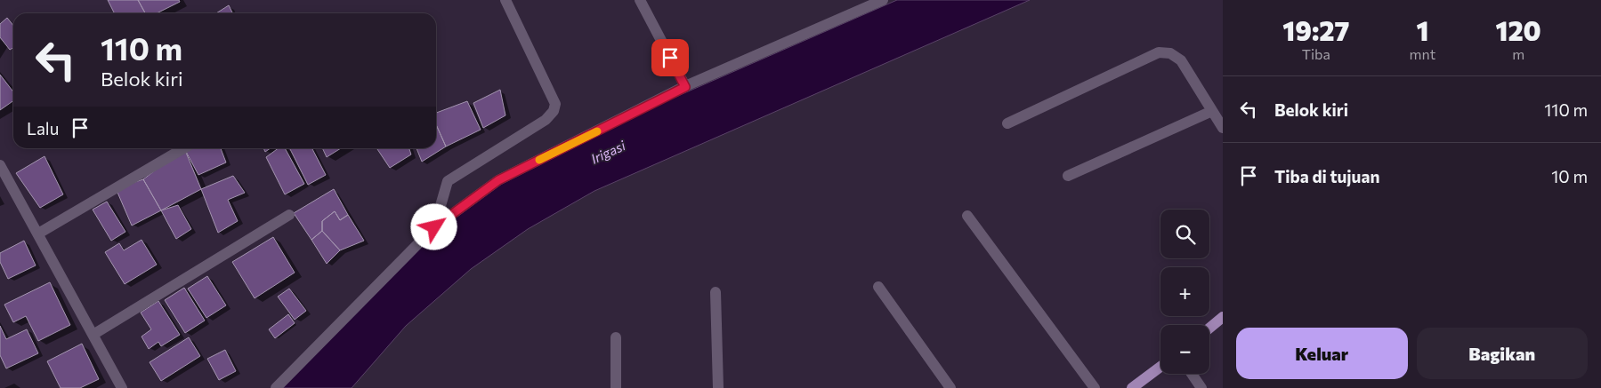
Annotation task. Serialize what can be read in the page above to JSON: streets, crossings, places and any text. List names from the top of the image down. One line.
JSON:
{"water":["Irigasi"],"page":{"eta":["19:27","Tiba","1","mnt","120","m"],"turn":["110 m","Belok kiri"],"list":[{"name":"Belok kiri","value":"110 m"},{"name":"Tiba di tujuan","value":"10 m"}],"then":"Lalu","map_buttons":["+","−"],"buttons":["Keluar","Bagikan"]}}
